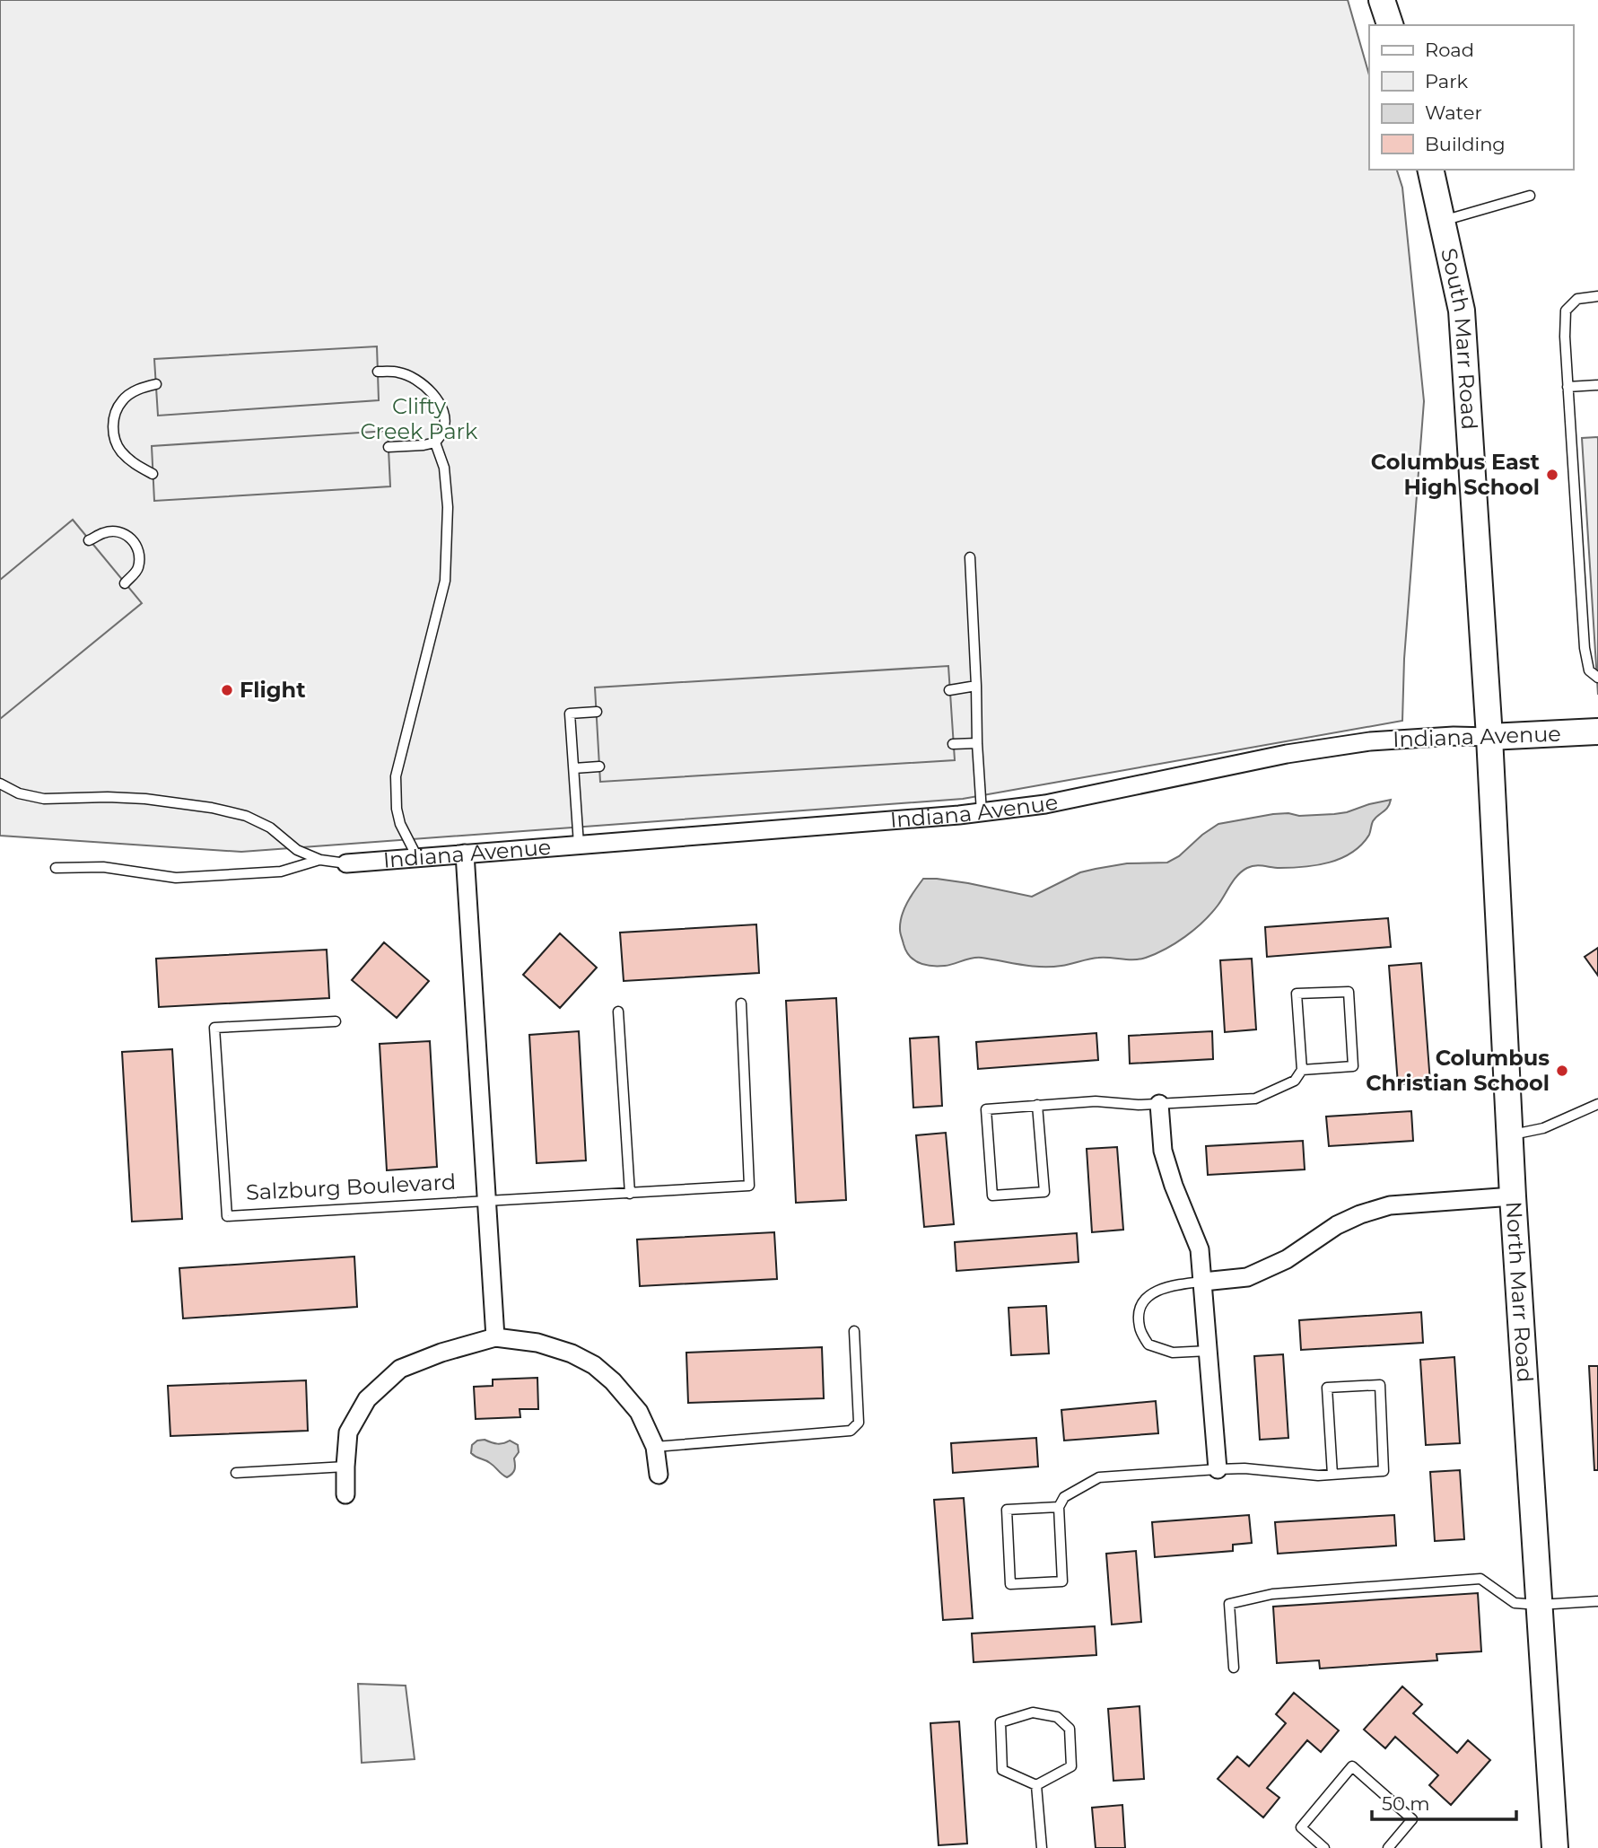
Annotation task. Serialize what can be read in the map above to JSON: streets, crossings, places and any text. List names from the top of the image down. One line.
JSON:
{"streets":{"street":["South Marr Road","Indiana Avenue","Salzburg Boulevard","North Marr Road"]},"crossings":[["South Marr Road","Indiana Avenue"],["South Marr Road","North Marr Road"],["Indiana Avenue","Salzburg Boulevard"],["Indiana Avenue","North Marr Road"]],"parks":["Clifty Creek Park"],"places":["Columbus East High School","Flight","Columbus Christian School"],"legend":["Road","Park","Water","Building"],"scale_bar":"50 m"}
